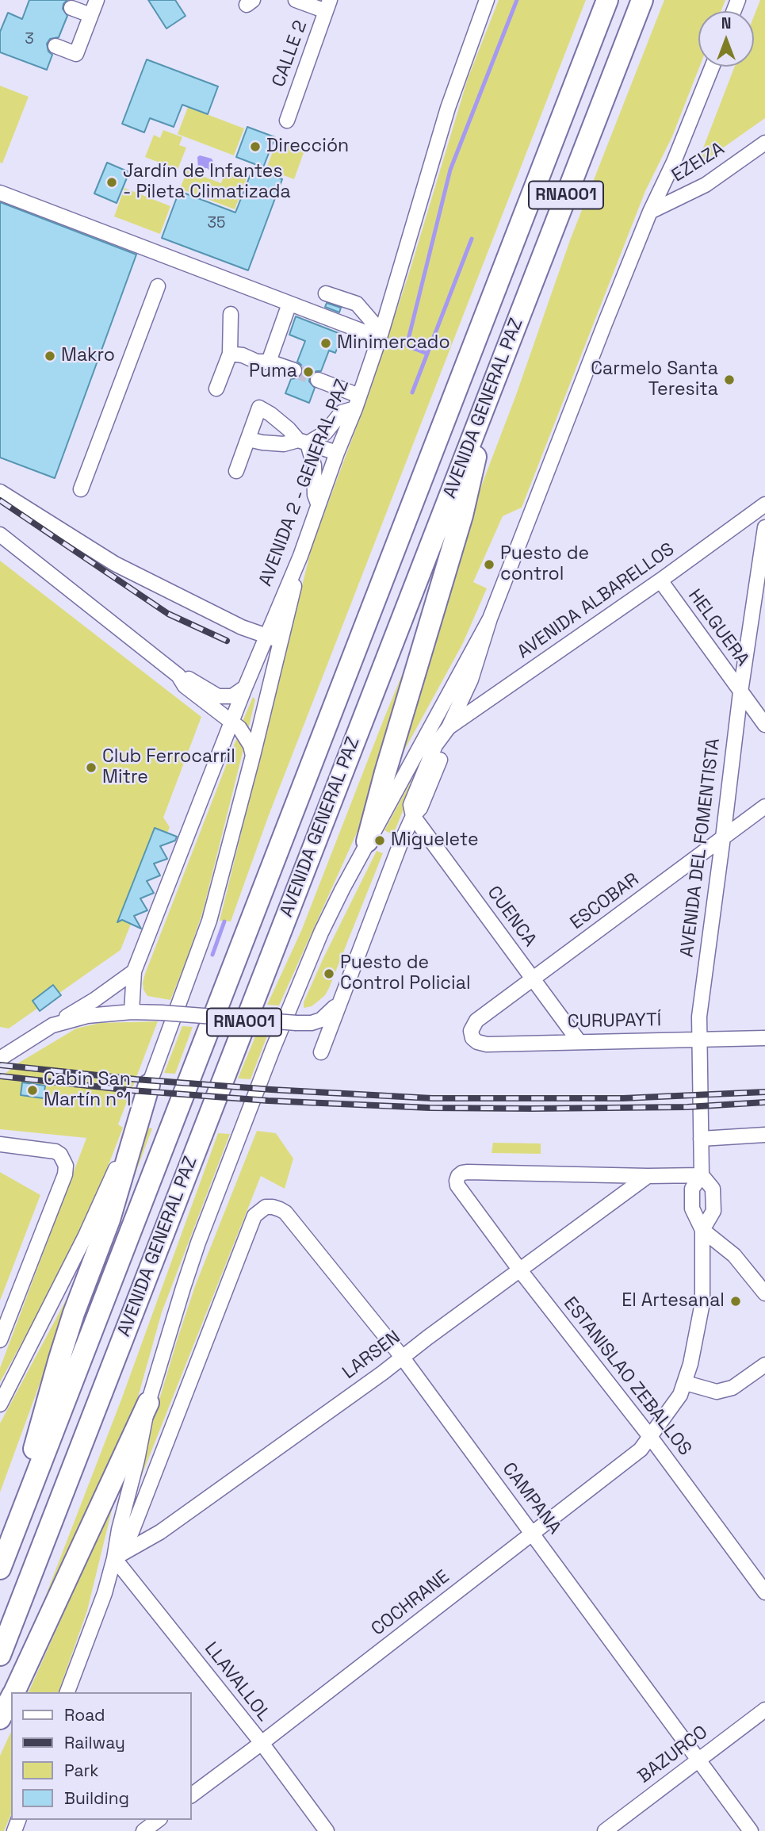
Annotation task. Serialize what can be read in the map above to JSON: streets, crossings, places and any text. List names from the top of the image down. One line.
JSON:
{"streets":{"highway":["RNA001","AVENIDA GENERAL PAZ"],"street":["CALLE 2","EZEIZA","AVENIDA 2 - GENERAL PAZ","AVENIDA ALBARELLOS","HELGUERA","AVENIDA DEL FOMENTISTA","ESCOBAR","CUENCA","CURUPAYTÍ","LARSEN","ESTANISLAO ZEBALLOS","CAMPANA","COCHRANE","LLAVALLOL","BAZURCO"]},"crossings":[["EZEIZA","AVENIDA GENERAL PAZ"],["AVENIDA GENERAL PAZ","AVENIDA ALBARELLOS"],["AVENIDA GENERAL PAZ","CUENCA"],["AVENIDA GENERAL PAZ","LARSEN"],["AVENIDA GENERAL PAZ","CAMPANA"],["AVENIDA GENERAL PAZ","LLAVALLOL"],["AVENIDA ALBARELLOS","HELGUERA"],["HELGUERA","AVENIDA DEL FOMENTISTA"],["AVENIDA DEL FOMENTISTA","ESCOBAR"],["AVENIDA DEL FOMENTISTA","CURUPAYTÍ"],["AVENIDA DEL FOMENTISTA","ESTANISLAO ZEBALLOS"],["AVENIDA DEL FOMENTISTA","COCHRANE"],["ESCOBAR","CUENCA"],["ESCOBAR","CURUPAYTÍ"],["CUENCA","CURUPAYTÍ"],["LARSEN","ESTANISLAO ZEBALLOS"],["LARSEN","CAMPANA"],["LARSEN","LLAVALLOL"],["ESTANISLAO ZEBALLOS","COCHRANE"],["CAMPANA","COCHRANE"],["CAMPANA","BAZURCO"],["COCHRANE","LLAVALLOL"]],"places":["Dirección","Jardín de Infantes - Pileta Climatizada","Minimercado","Makro","Puma","Carmelo Santa Teresita","Puesto de control","Club Ferrocarril Mitre","Miguelete","Puesto de Control Policial","Cabin San Martín n°1","El Artesanal"],"house_numbers":["3","35"],"legend":["Road","Railway","Park","Building"],"north":"top"}
